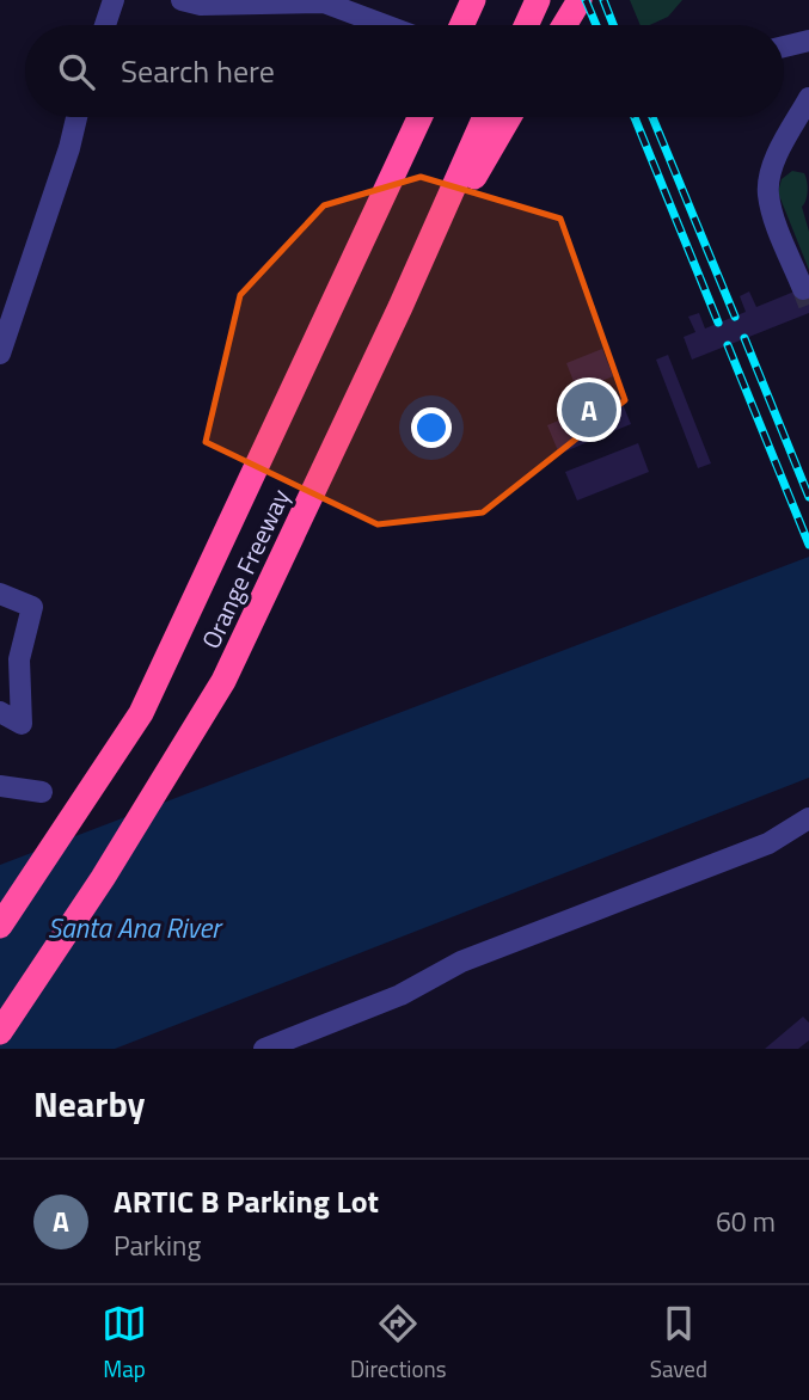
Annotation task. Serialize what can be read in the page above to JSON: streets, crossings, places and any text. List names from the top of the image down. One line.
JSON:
{"streets":{"highway":["Orange Freeway"]},"water":["Santa Ana River"],"page":{"search":"Search here","pins":"A","heading":"Nearby","list":[{"mark":"A","name":"ARTIC B Parking Lot","note":"Parking","value":"60 m"}],"nav":["Map","Directions","Saved"]}}
